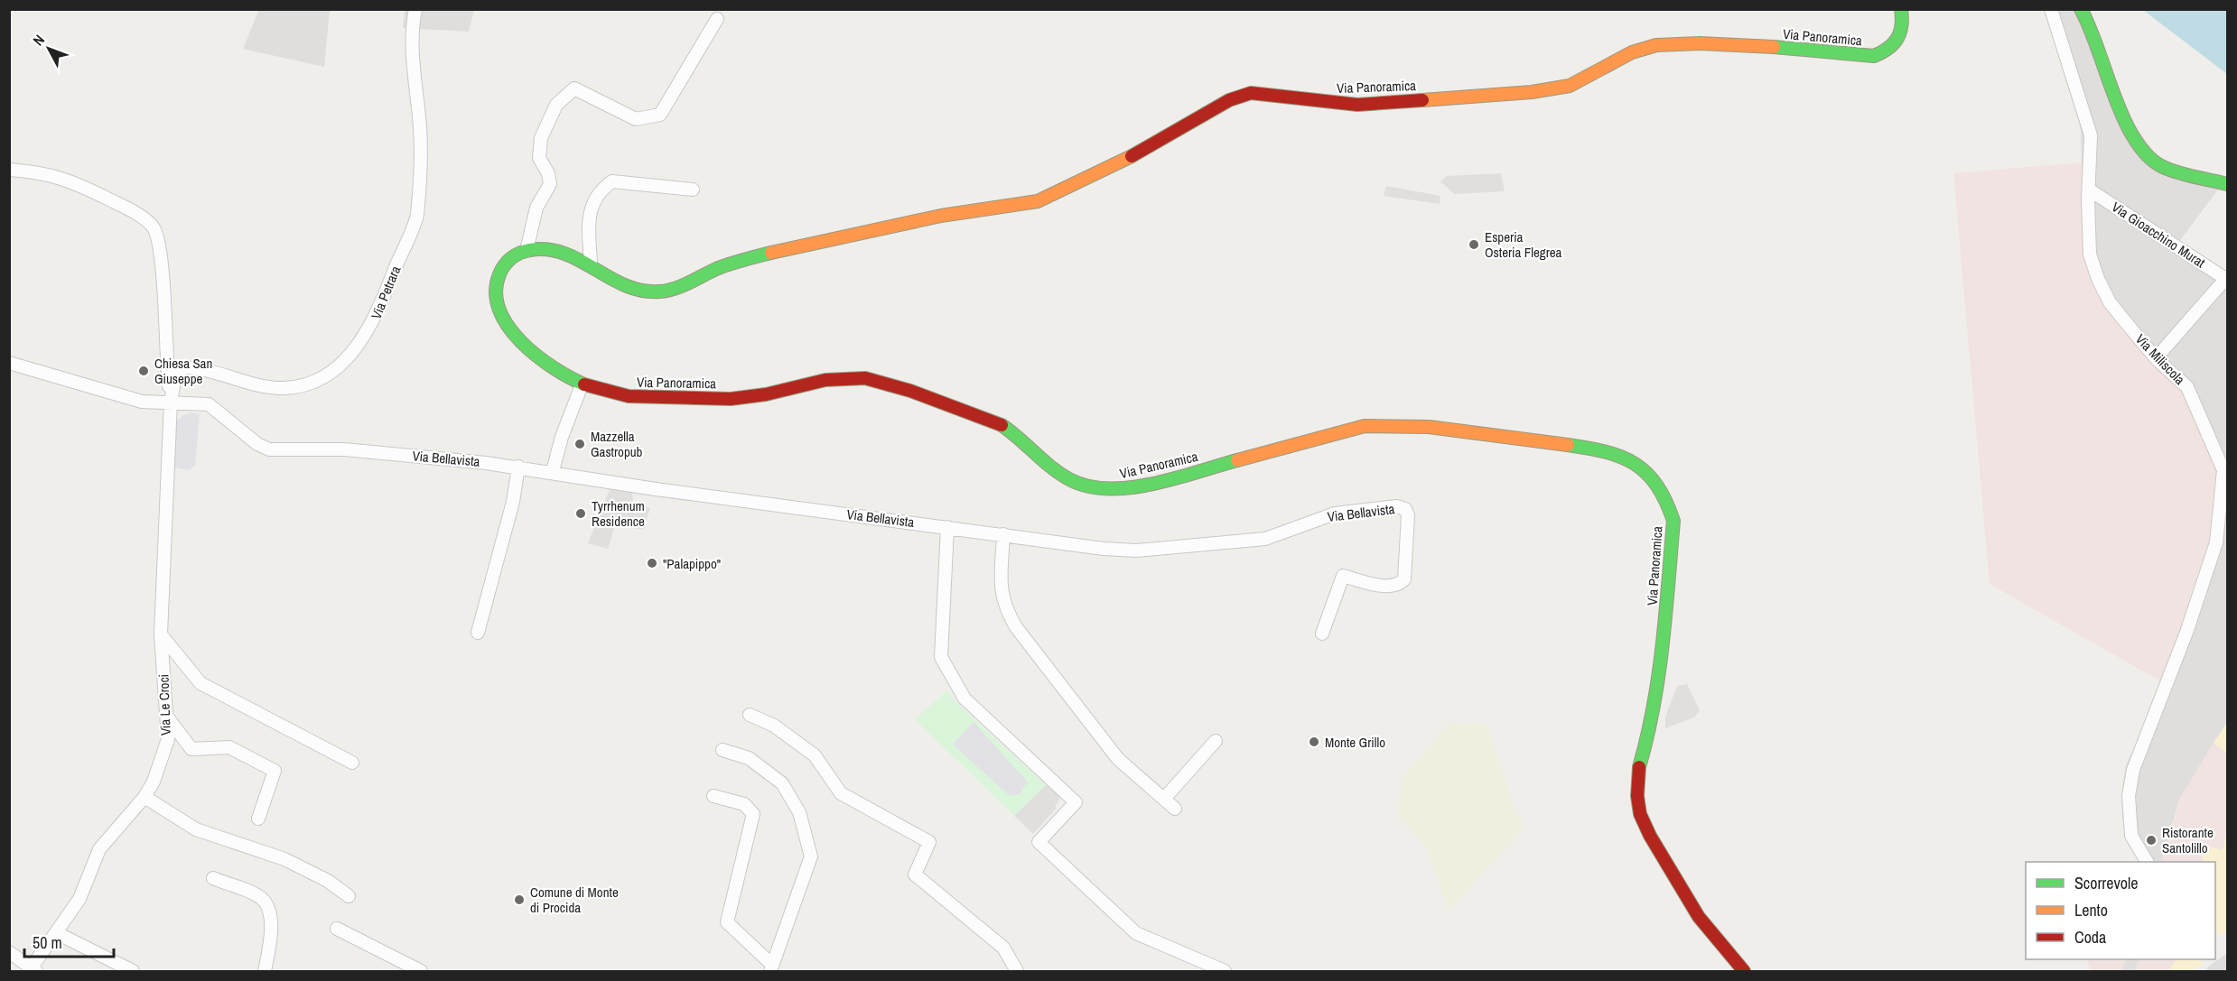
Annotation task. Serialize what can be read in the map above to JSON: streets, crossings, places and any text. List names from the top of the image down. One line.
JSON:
{"streets":{"street":["Via Panoramica","Via Gioacchino Murat","Via Petrara","Via Miliscola","Via Bellavista","Via Le Croci"]},"crossings":[["Via Gioacchino Murat","Via Miliscola"],["Via Petrara","Via Bellavista"],["Via Petrara","Via Le Croci"],["Via Bellavista","Via Le Croci"]],"places":["Esperia Osteria Flegrea","Chiesa San Giuseppe","Mazzella Gastropub","Tyrrhenum Residence","\"Palapippo\"","Monte Grillo","Ristorante Santolillo","Comune di Monte di Procida"],"legend":["Scorrevole","Lento","Coda"],"scale_bar":"50 m","north":"top left"}
